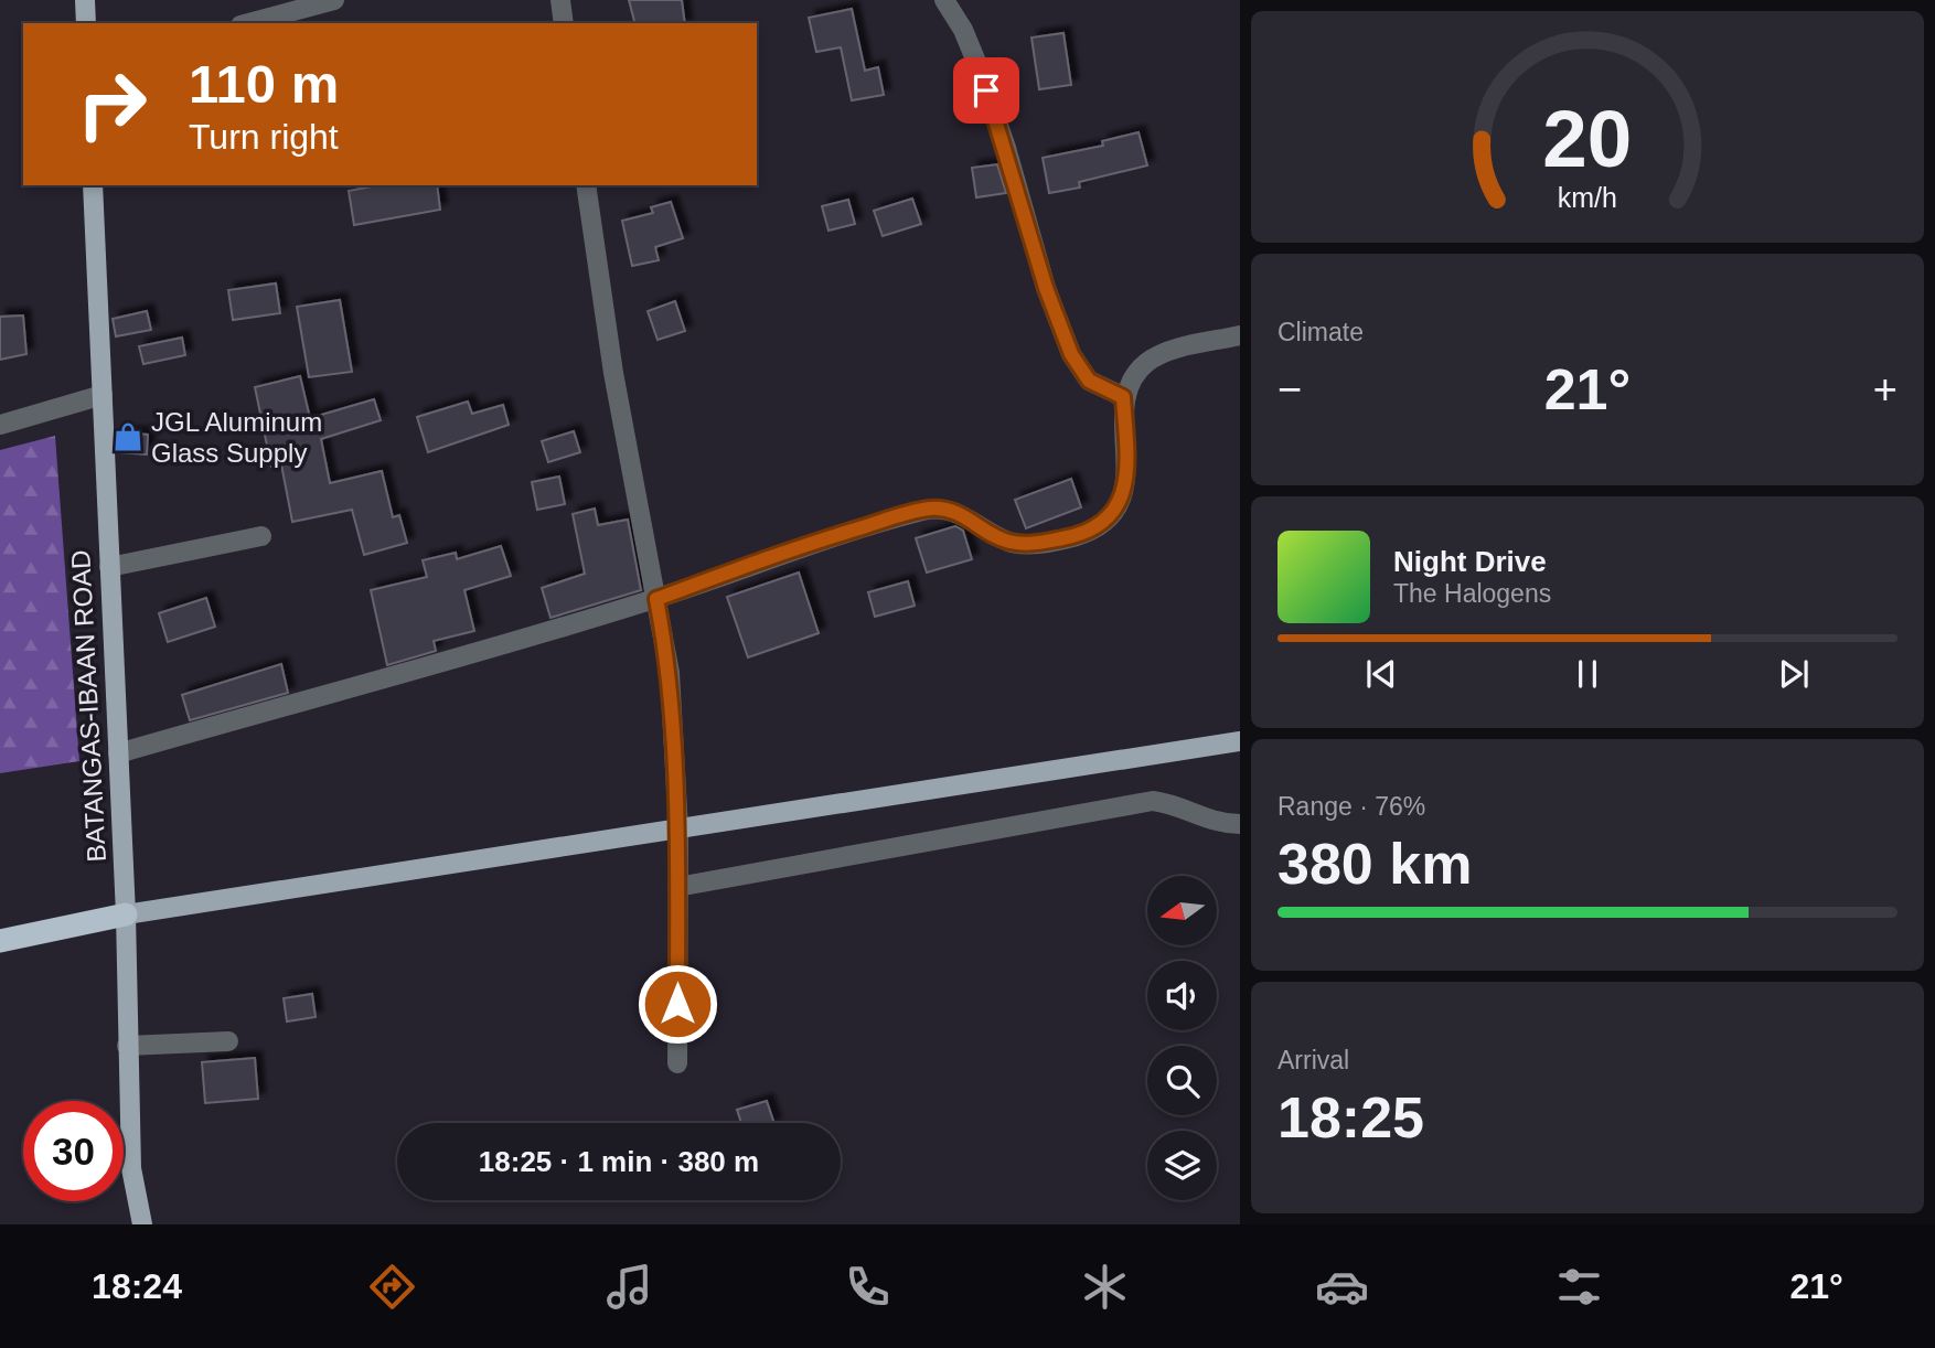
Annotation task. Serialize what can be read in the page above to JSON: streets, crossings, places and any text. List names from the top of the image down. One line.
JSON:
{"streets":{"main road":["BATANGAS-IBAAN ROAD"]},"places":{"shop":["JGL Aluminum Glass Supply"]},"north":"left","page":{"turn":["110 m","Turn right"],"tile":["Climate",["Range · 76%","380 km"],["Arrival","18:25"]],"heat":["−","21°","+"],"song":["Night Drive","The Halogens"],"limit":"30","trip":"18:25 · 1 min · 380 m","tabs":["18:24","21°"],"gauge":["20","km/h"]}}
